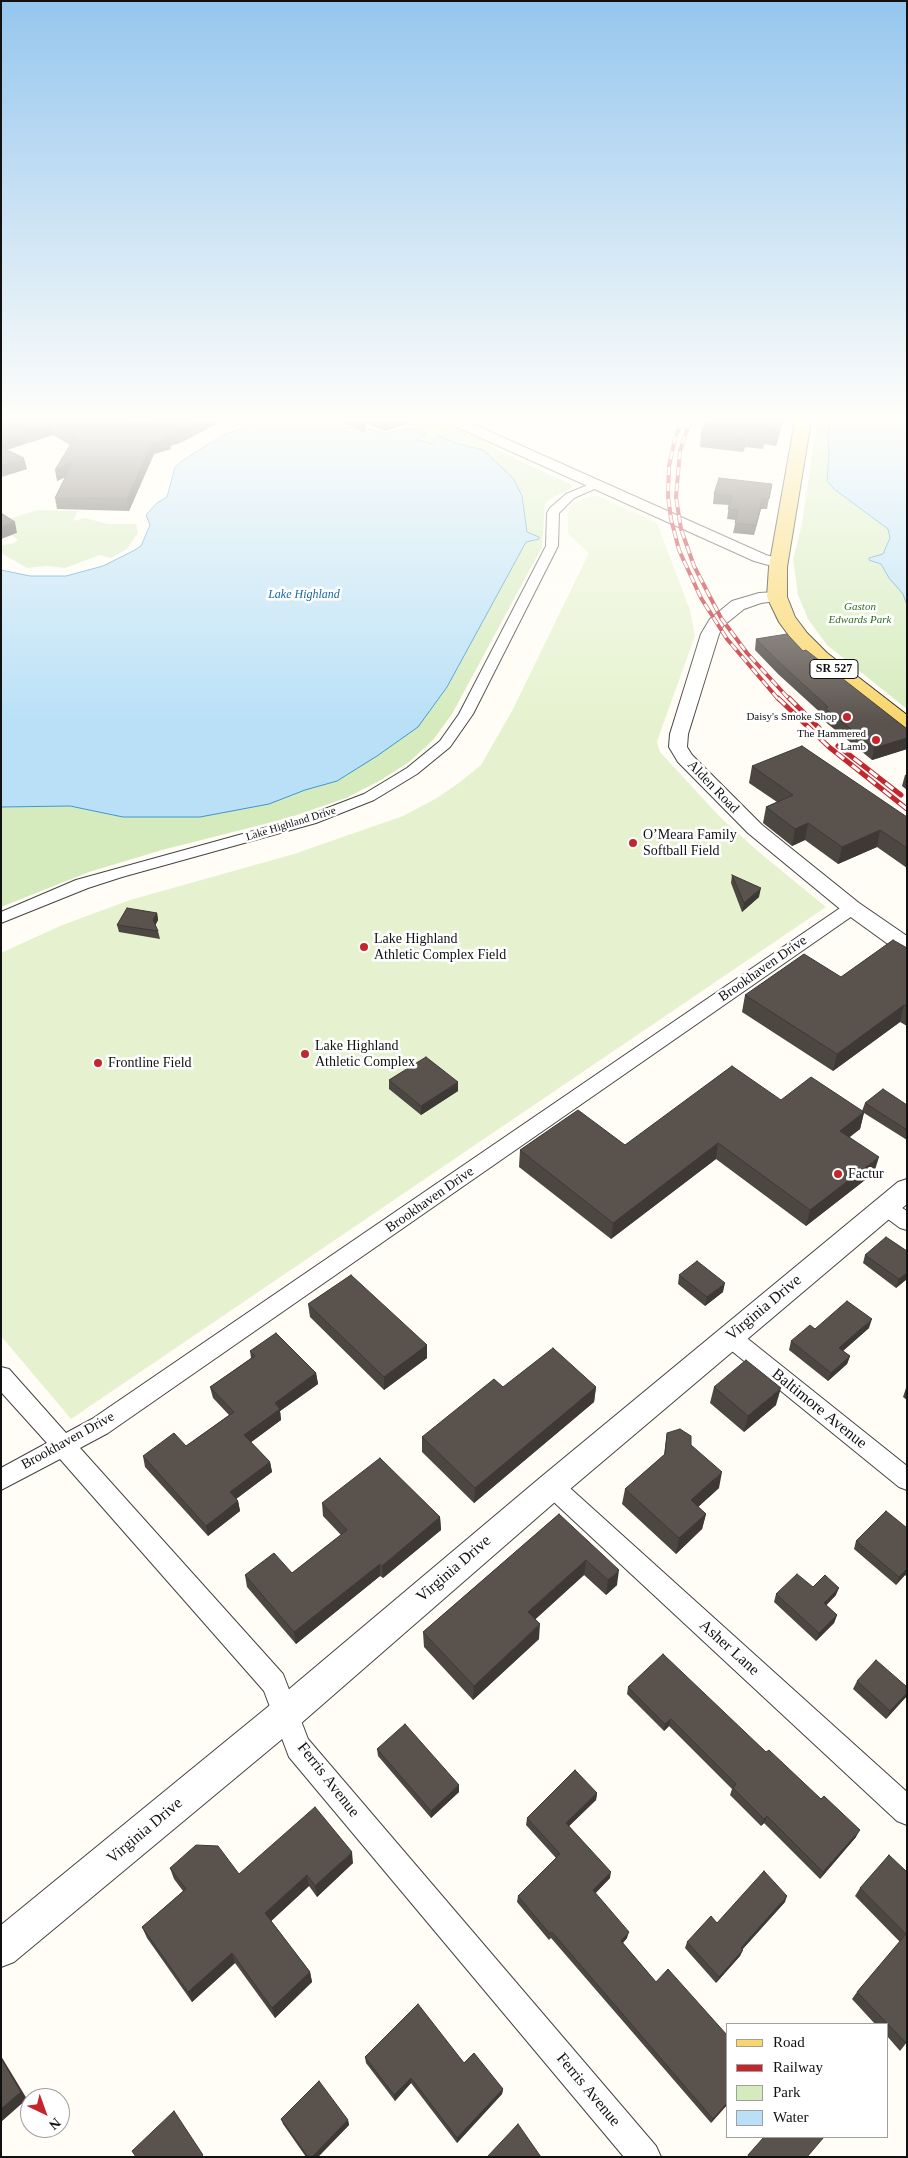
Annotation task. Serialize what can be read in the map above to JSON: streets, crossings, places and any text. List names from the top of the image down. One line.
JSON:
{"streets":{"main road":["SR 527"],"street":["Alden Road","Lake Highland Drive","Brookhaven Drive","Virginia Drive","Baltimore Avenue","Asher Lane","Ferris Avenue"]},"crossings":[["SR 527","Alden Road"],["Alden Road","Brookhaven Drive"],["Brookhaven Drive","Ferris Avenue"],["Virginia Drive","Baltimore Avenue"],["Virginia Drive","Asher Lane"],["Virginia Drive","Ferris Avenue"]],"water":["Lake Highland"],"parks":["Gaston Edwards Park"],"places":["Daisy's Smoke Shop","The Hammered Lamb","O’Meara Family Softball Field","Lake Highland Athletic Complex Field","Lake Highland Athletic Complex","Frontline Field","Factur"],"legend":["Road","Railway","Park","Water"],"north":"bottom right"}
